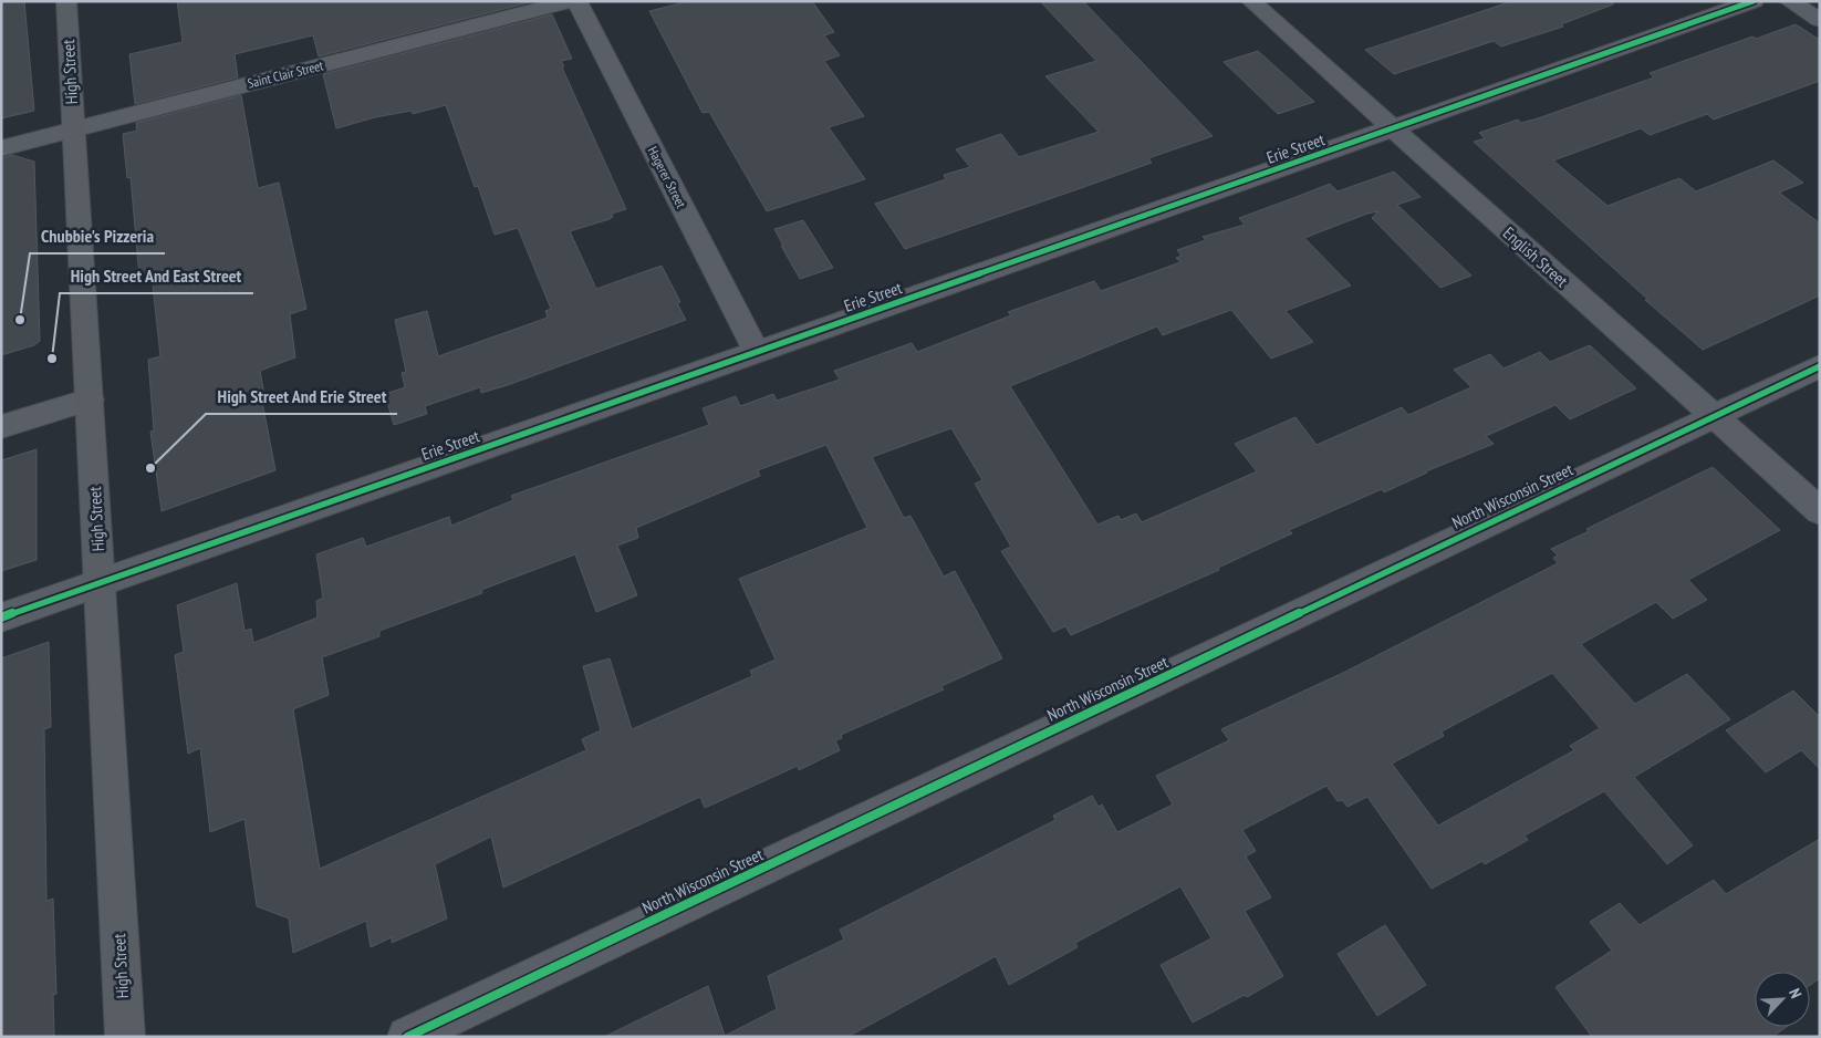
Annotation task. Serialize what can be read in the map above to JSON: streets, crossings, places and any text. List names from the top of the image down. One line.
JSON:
{"streets":{"main road":["High Street"],"street":["Saint Clair Street","Erie Street","Hagerer Street","English Street","North Wisconsin Street"]},"crossings":[["High Street","Saint Clair Street"],["High Street","Erie Street"],["Erie Street","Hagerer Street"],["Erie Street","English Street"],["English Street","North Wisconsin Street"]],"places":["Chubbie's Pizzeria","High Street And East Street","High Street And Erie Street"],"north":"top right"}
